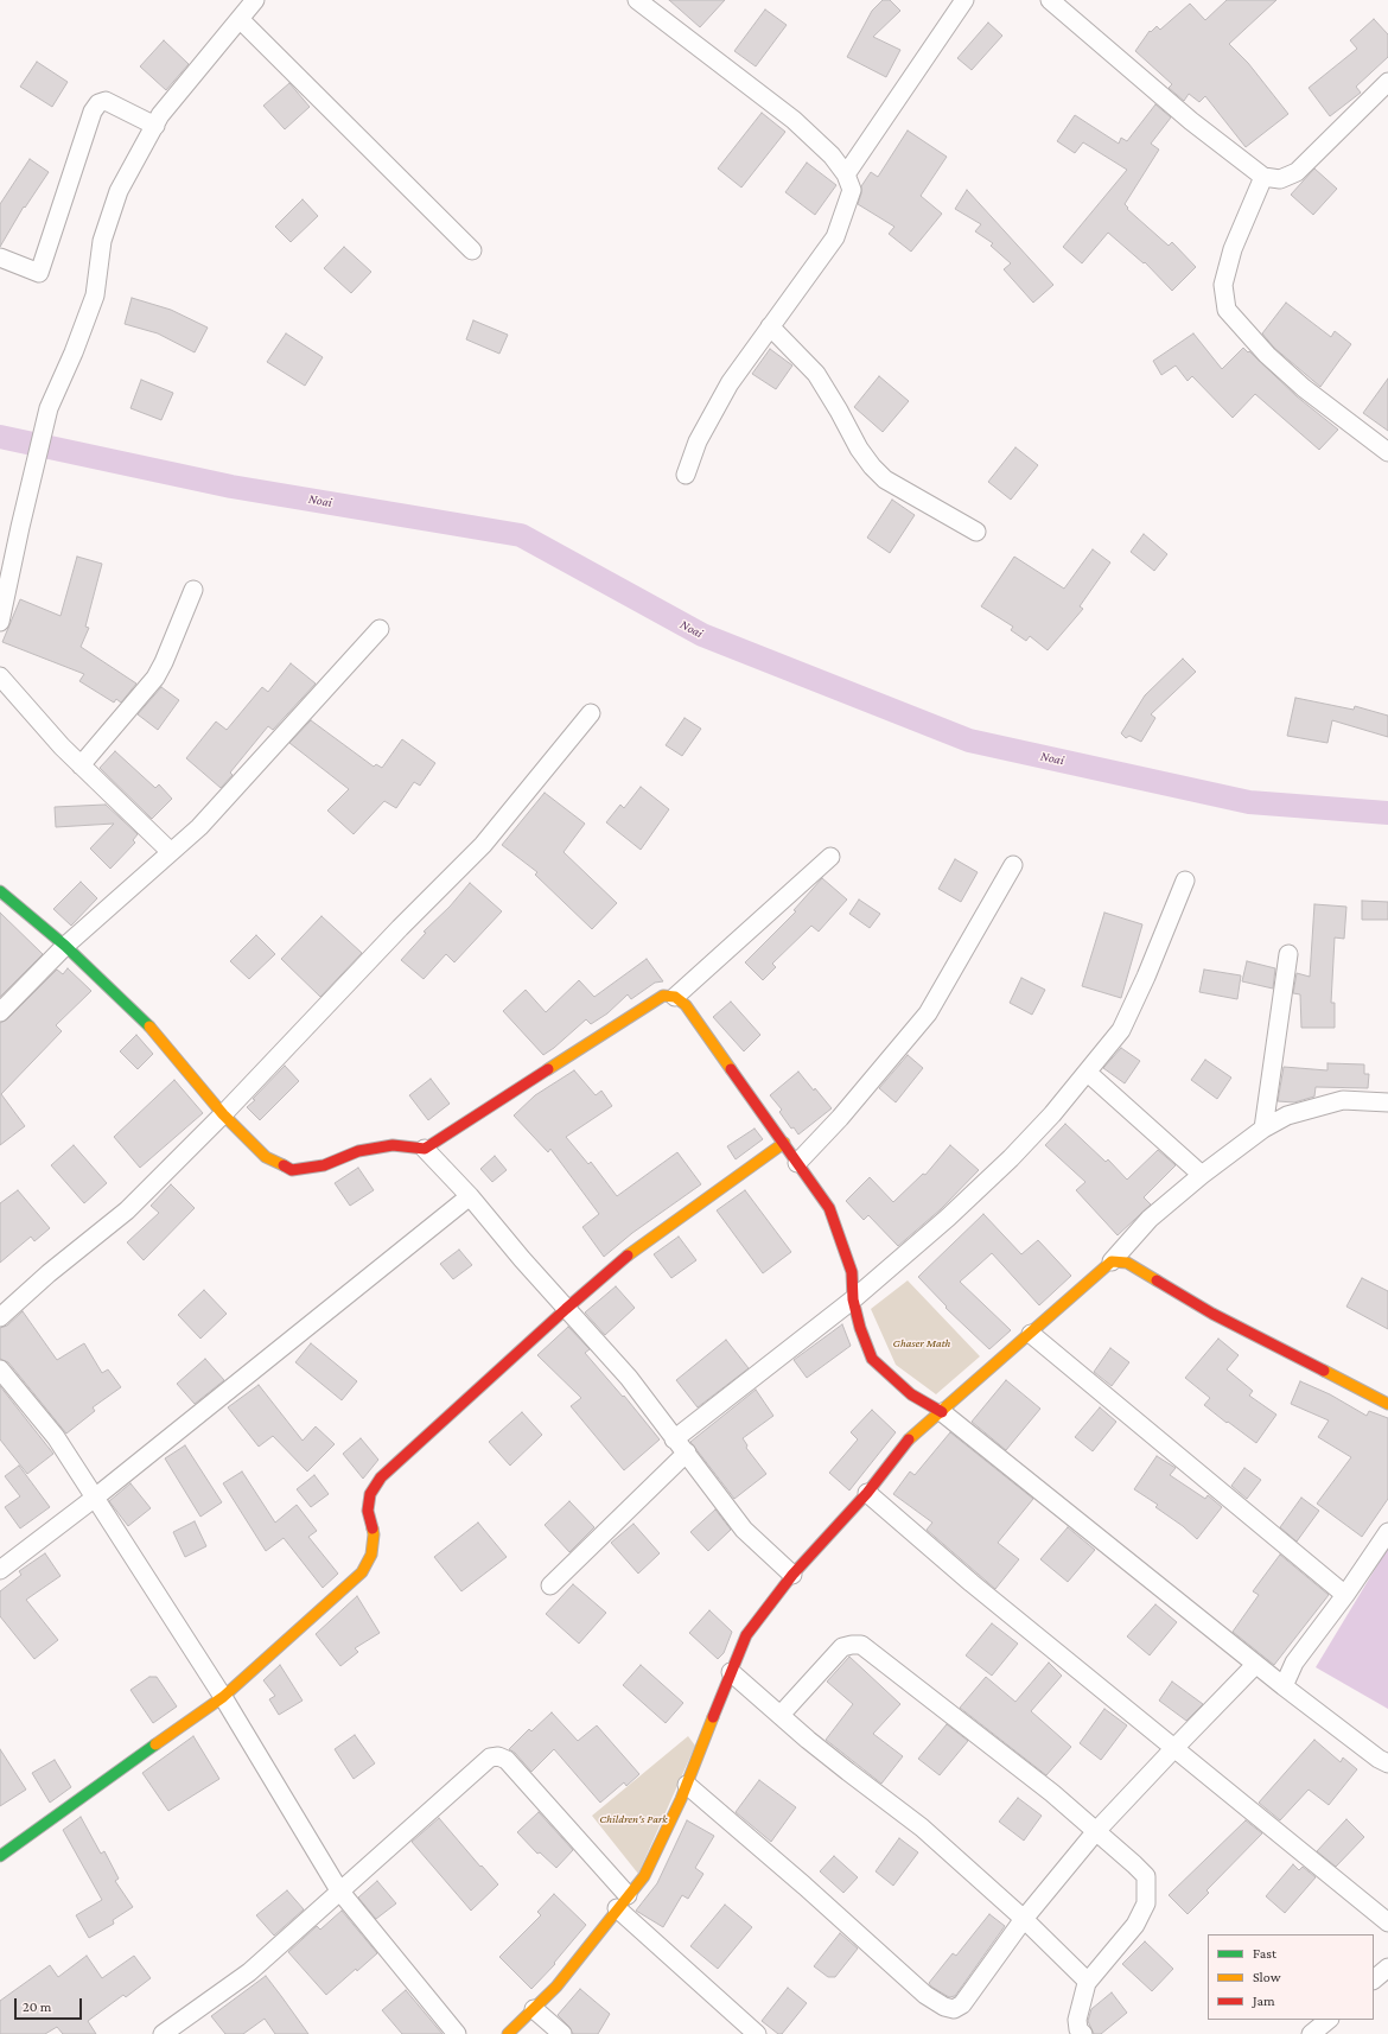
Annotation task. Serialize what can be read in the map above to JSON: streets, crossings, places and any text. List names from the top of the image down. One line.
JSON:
{"water":["Noai"],"parks":["Ghaser Math","Children's Park"],"legend":["Fast","Slow","Jam"],"scale_bar":"20 m"}
